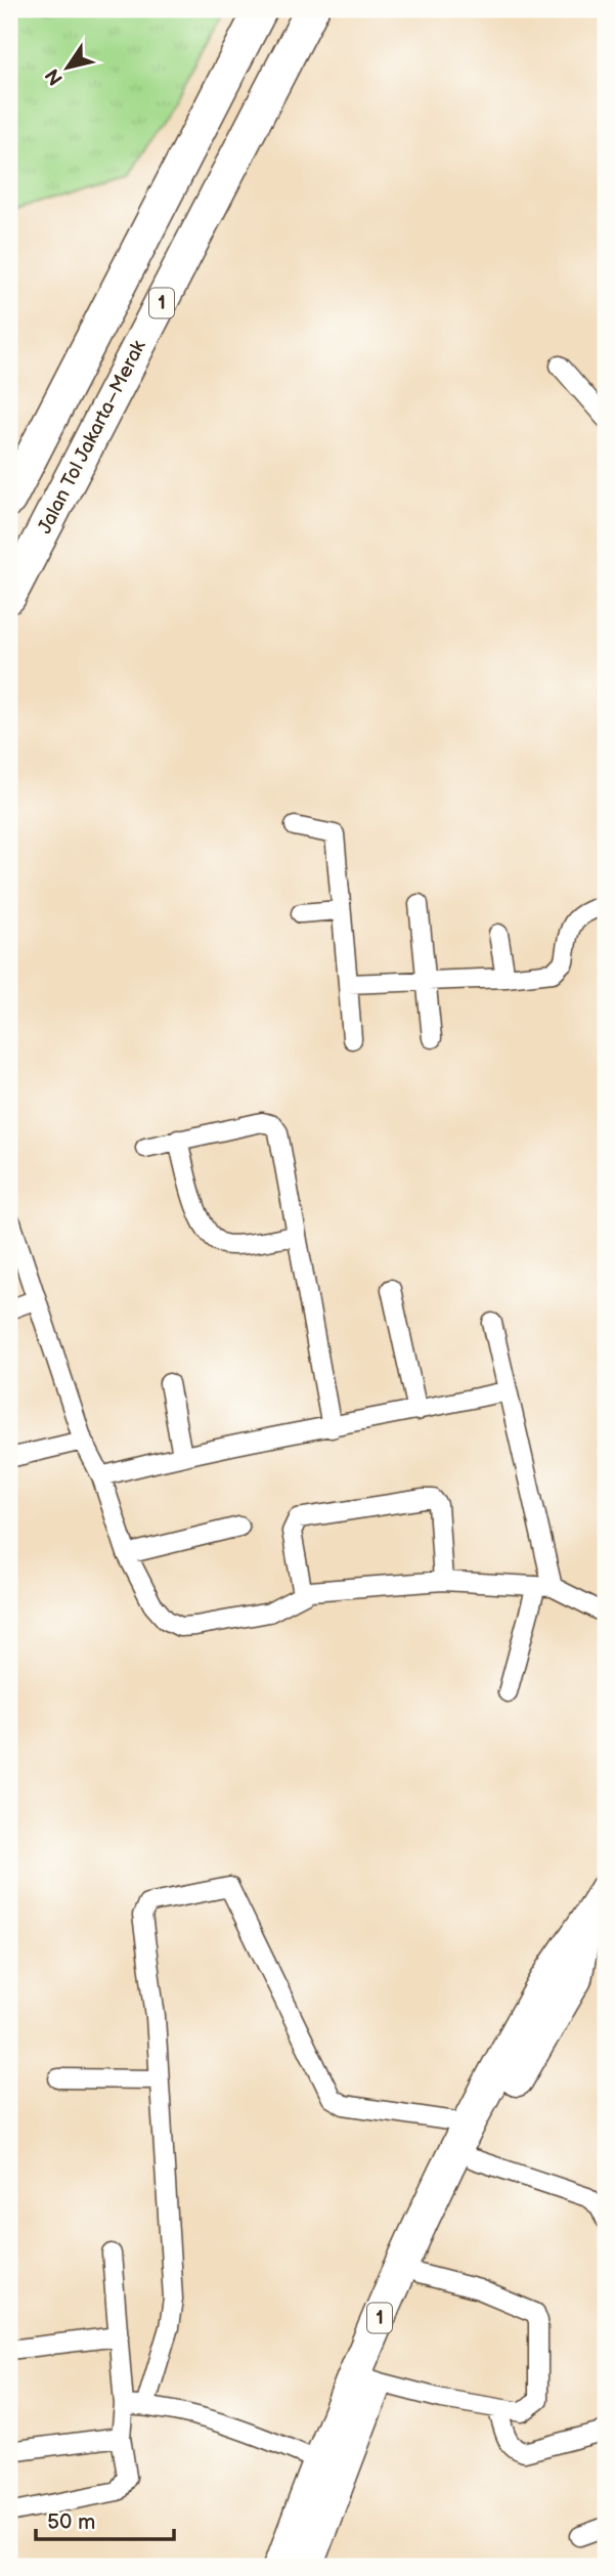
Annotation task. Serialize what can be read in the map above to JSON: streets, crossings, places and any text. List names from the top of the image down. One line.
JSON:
{"streets":{"highway":["1","Jalan Tol Jakarta–Merak"]},"scale_bar":"50 m","north":"bottom left"}
